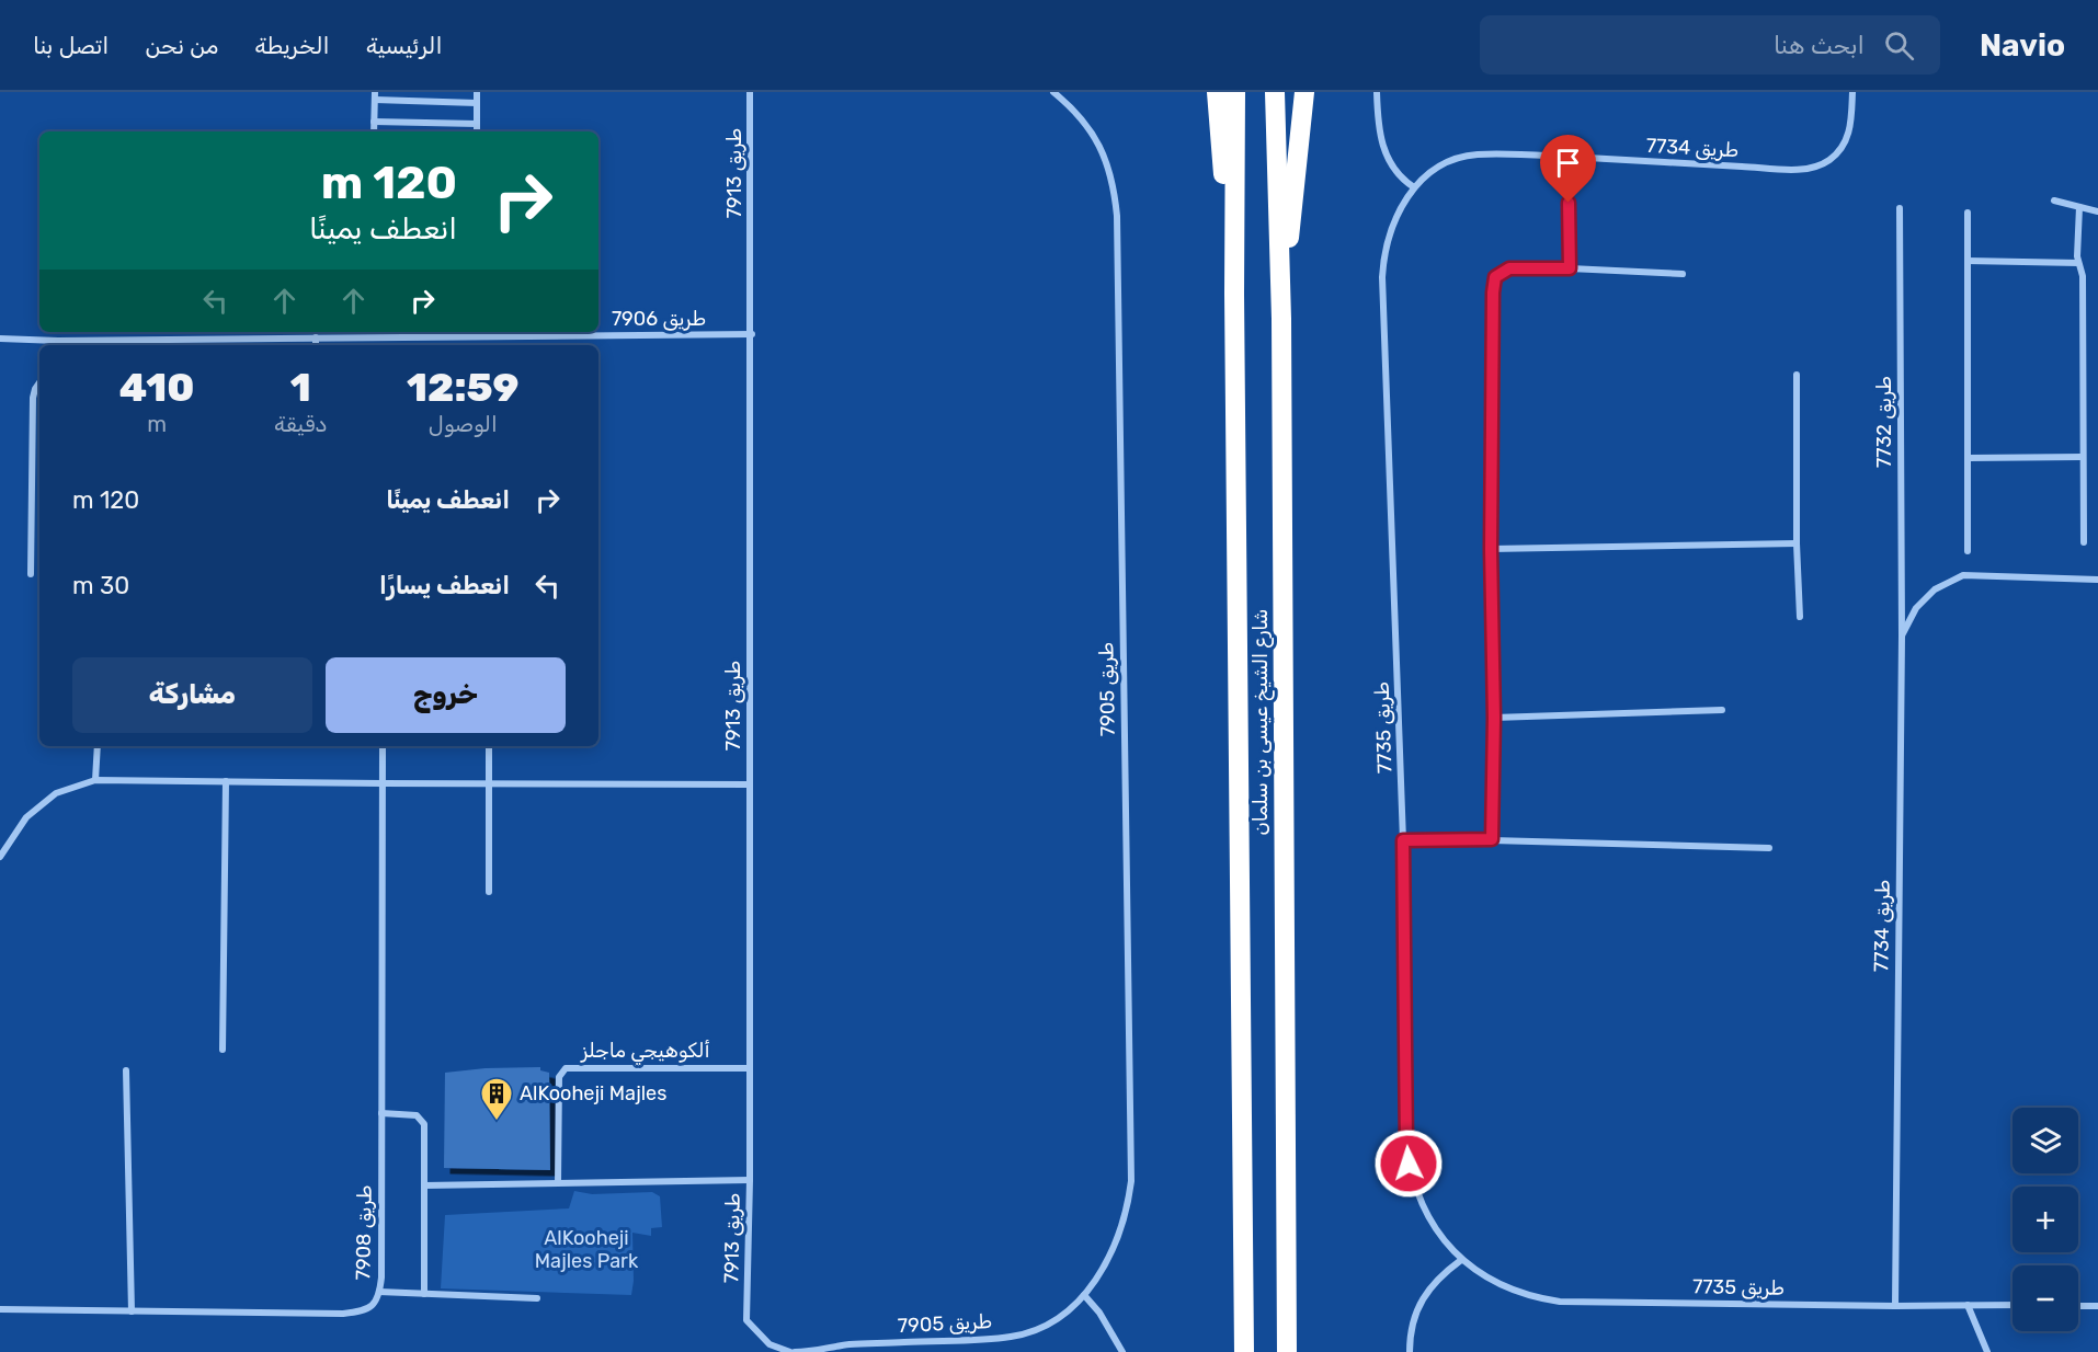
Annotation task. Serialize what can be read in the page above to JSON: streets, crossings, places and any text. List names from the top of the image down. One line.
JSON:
{"streets":{"highway":["شارع الشيخ عيسى بن سلمان"],"street":["طريق 7734","طريق 7913","طريق 7906","طريق 7732","طريق 7905","طريق 7735","ألكوهيجي ماجلز","طريق 7908"]},"crossings":[["طريق 7734","طريق 7732"],["طريق 7734","طريق 7735"],["طريق 7913","طريق 7906"],["طريق 7913","طريق 7905"],["طريق 7913","ألكوهيجي ماجلز"]],"parks":["AlKooheji Majles Park"],"places":{"building":["AlKooheji Majles"]},"page":{"header":"Navio","search":"ابحث هنا","nav":["الرئيسية","الخريطة","من نحن","اتصل بنا"],"turn":["120 m","انعطف يمينًا"],"eta":["12:59","الوصول","1","دقيقة","410","m"],"list":[{"name":"انعطف يمينًا","value":"120 m"},{"name":"انعطف يسارًا","value":"30 m"}],"buttons":["خروج","مشاركة"],"map_buttons":["+","−"]}}
